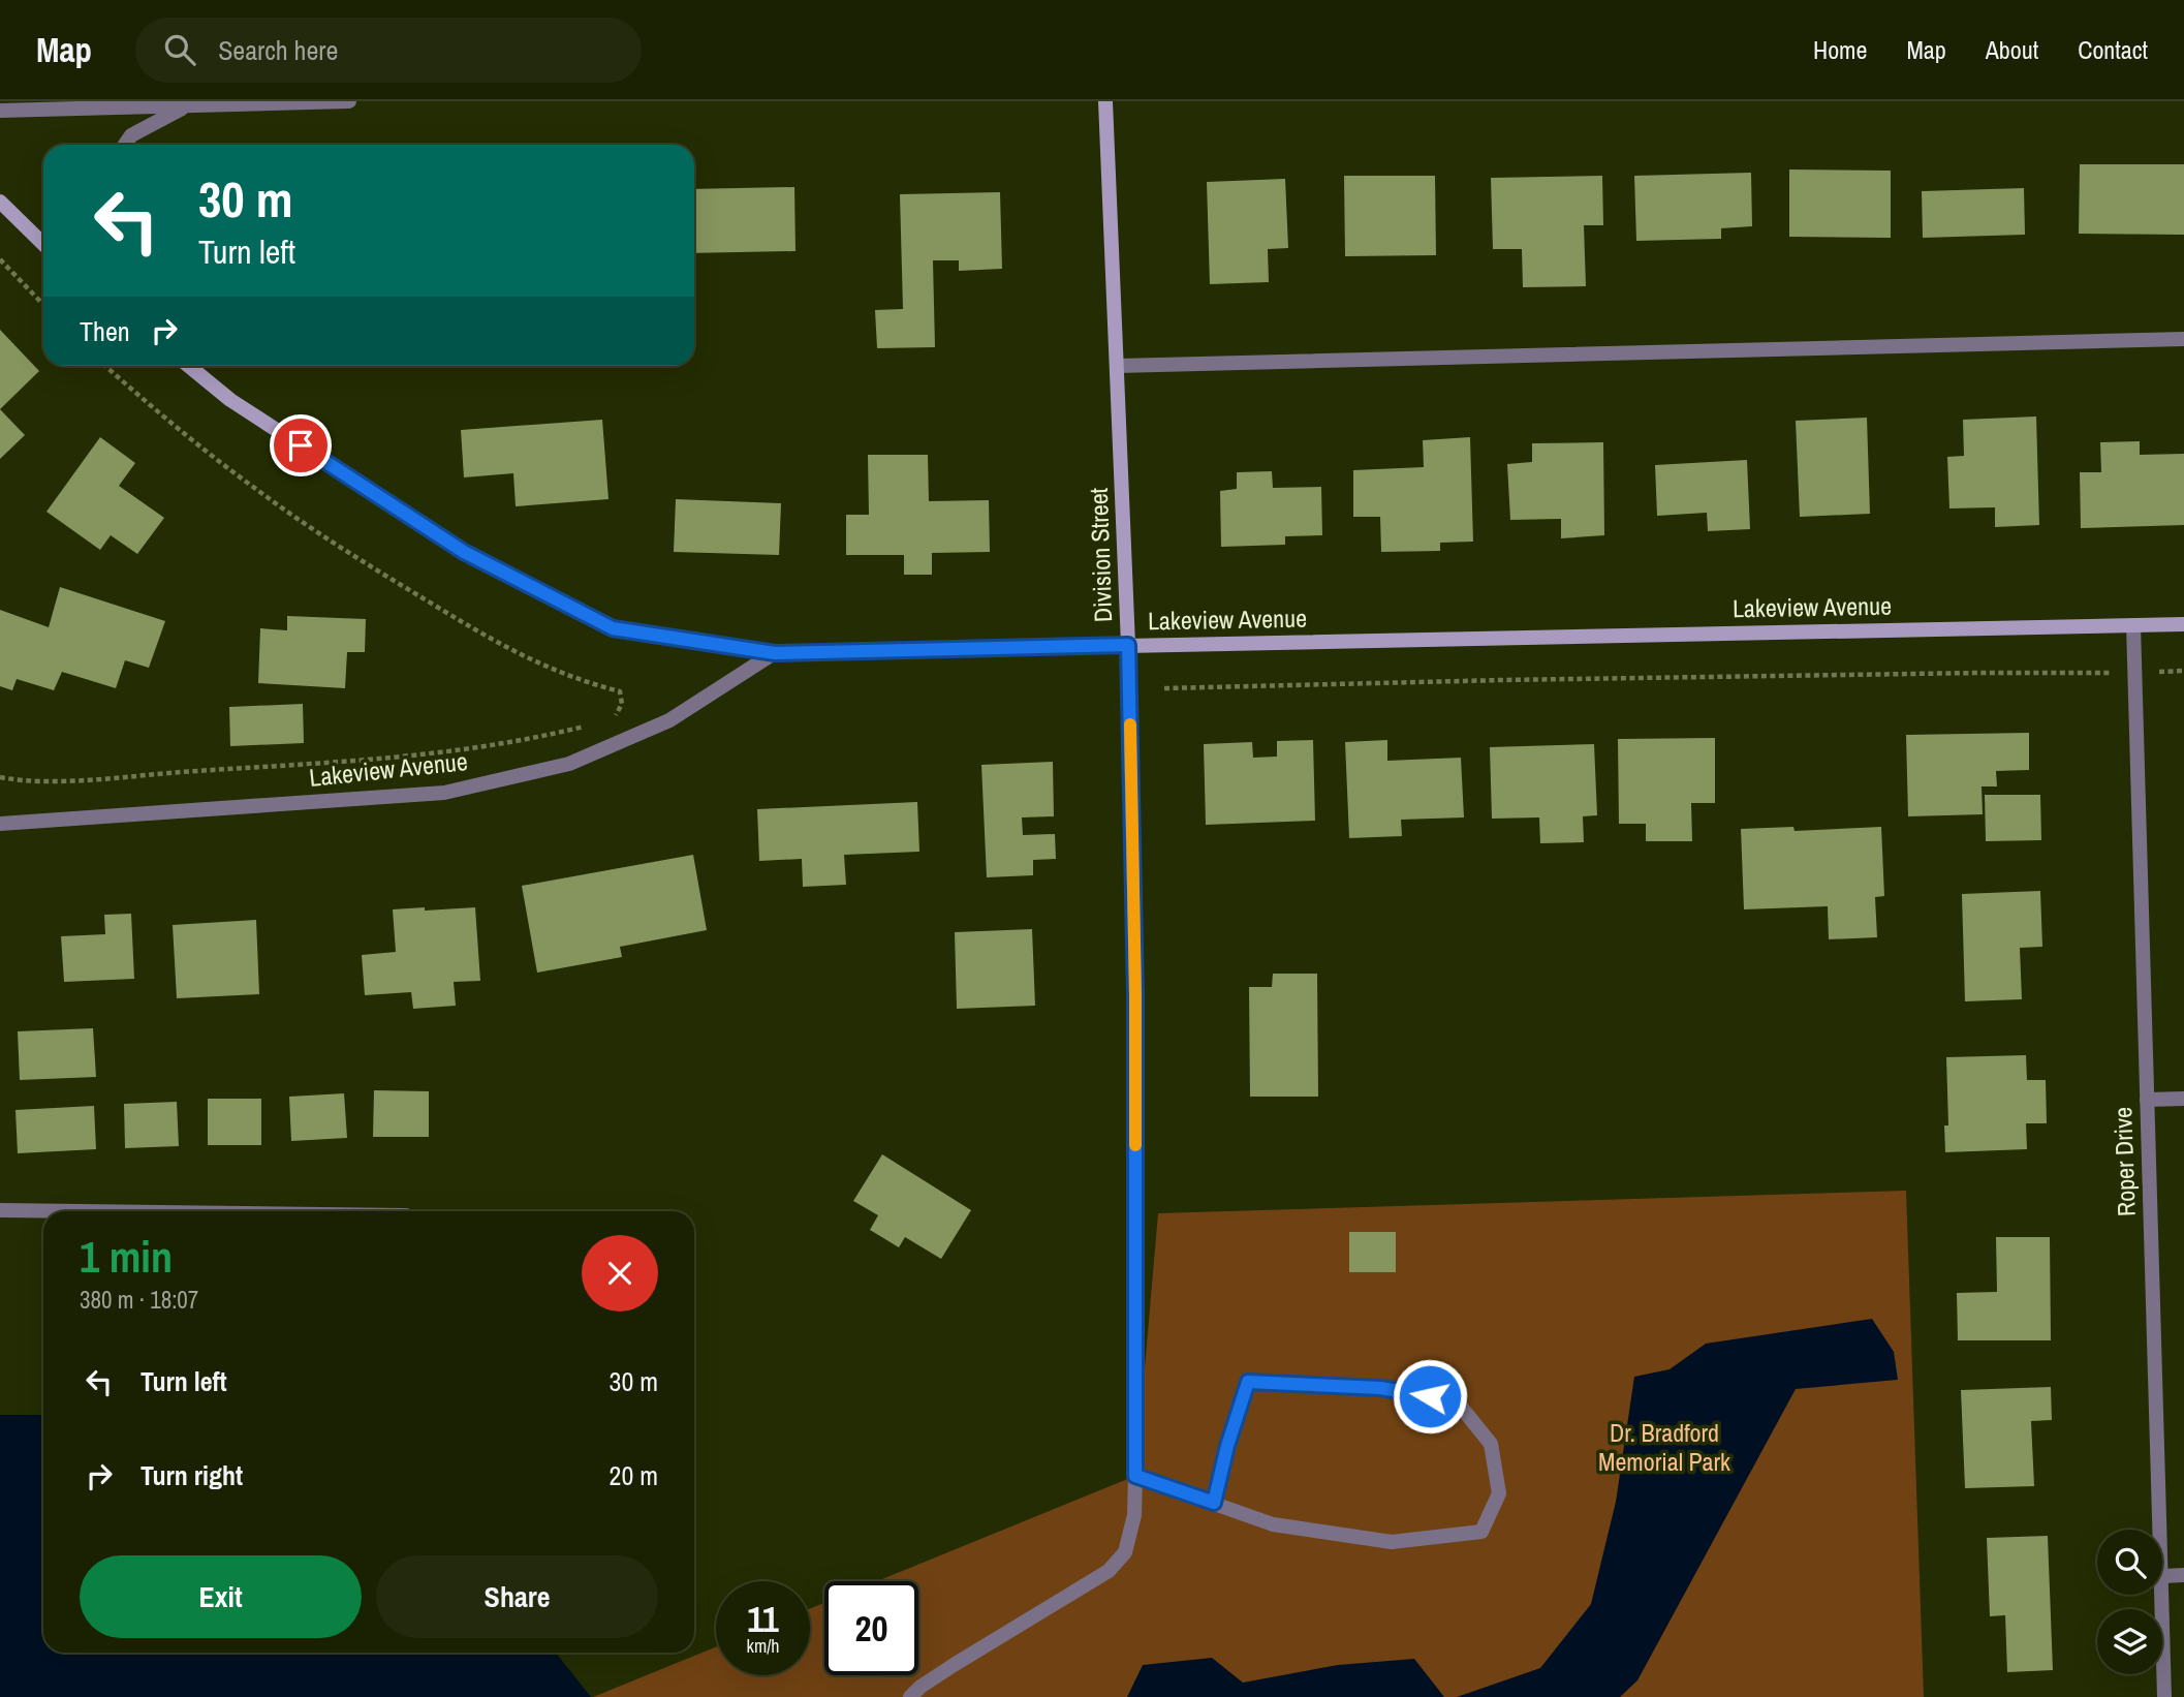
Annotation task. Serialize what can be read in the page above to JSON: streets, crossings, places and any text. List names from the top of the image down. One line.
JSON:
{"streets":{"street":["Division Street","Lakeview Avenue","Roper Drive"]},"crossings":[["Division Street","Lakeview Avenue"],["Lakeview Avenue","Roper Drive"]],"parks":["Dr. Bradford Memorial Park"],"page":{"header":"Map","search":"Search here","nav":["Home","Map","About","Contact"],"turn":["30 m","Turn left"],"then":"Then","heading":["1 min","380 m · 18:07"],"list":[{"name":"Turn left","value":"30 m"},{"name":"Turn right","value":"20 m"}],"buttons":["Exit","Share"],"speed":"11 km/h","limit":"20"}}
